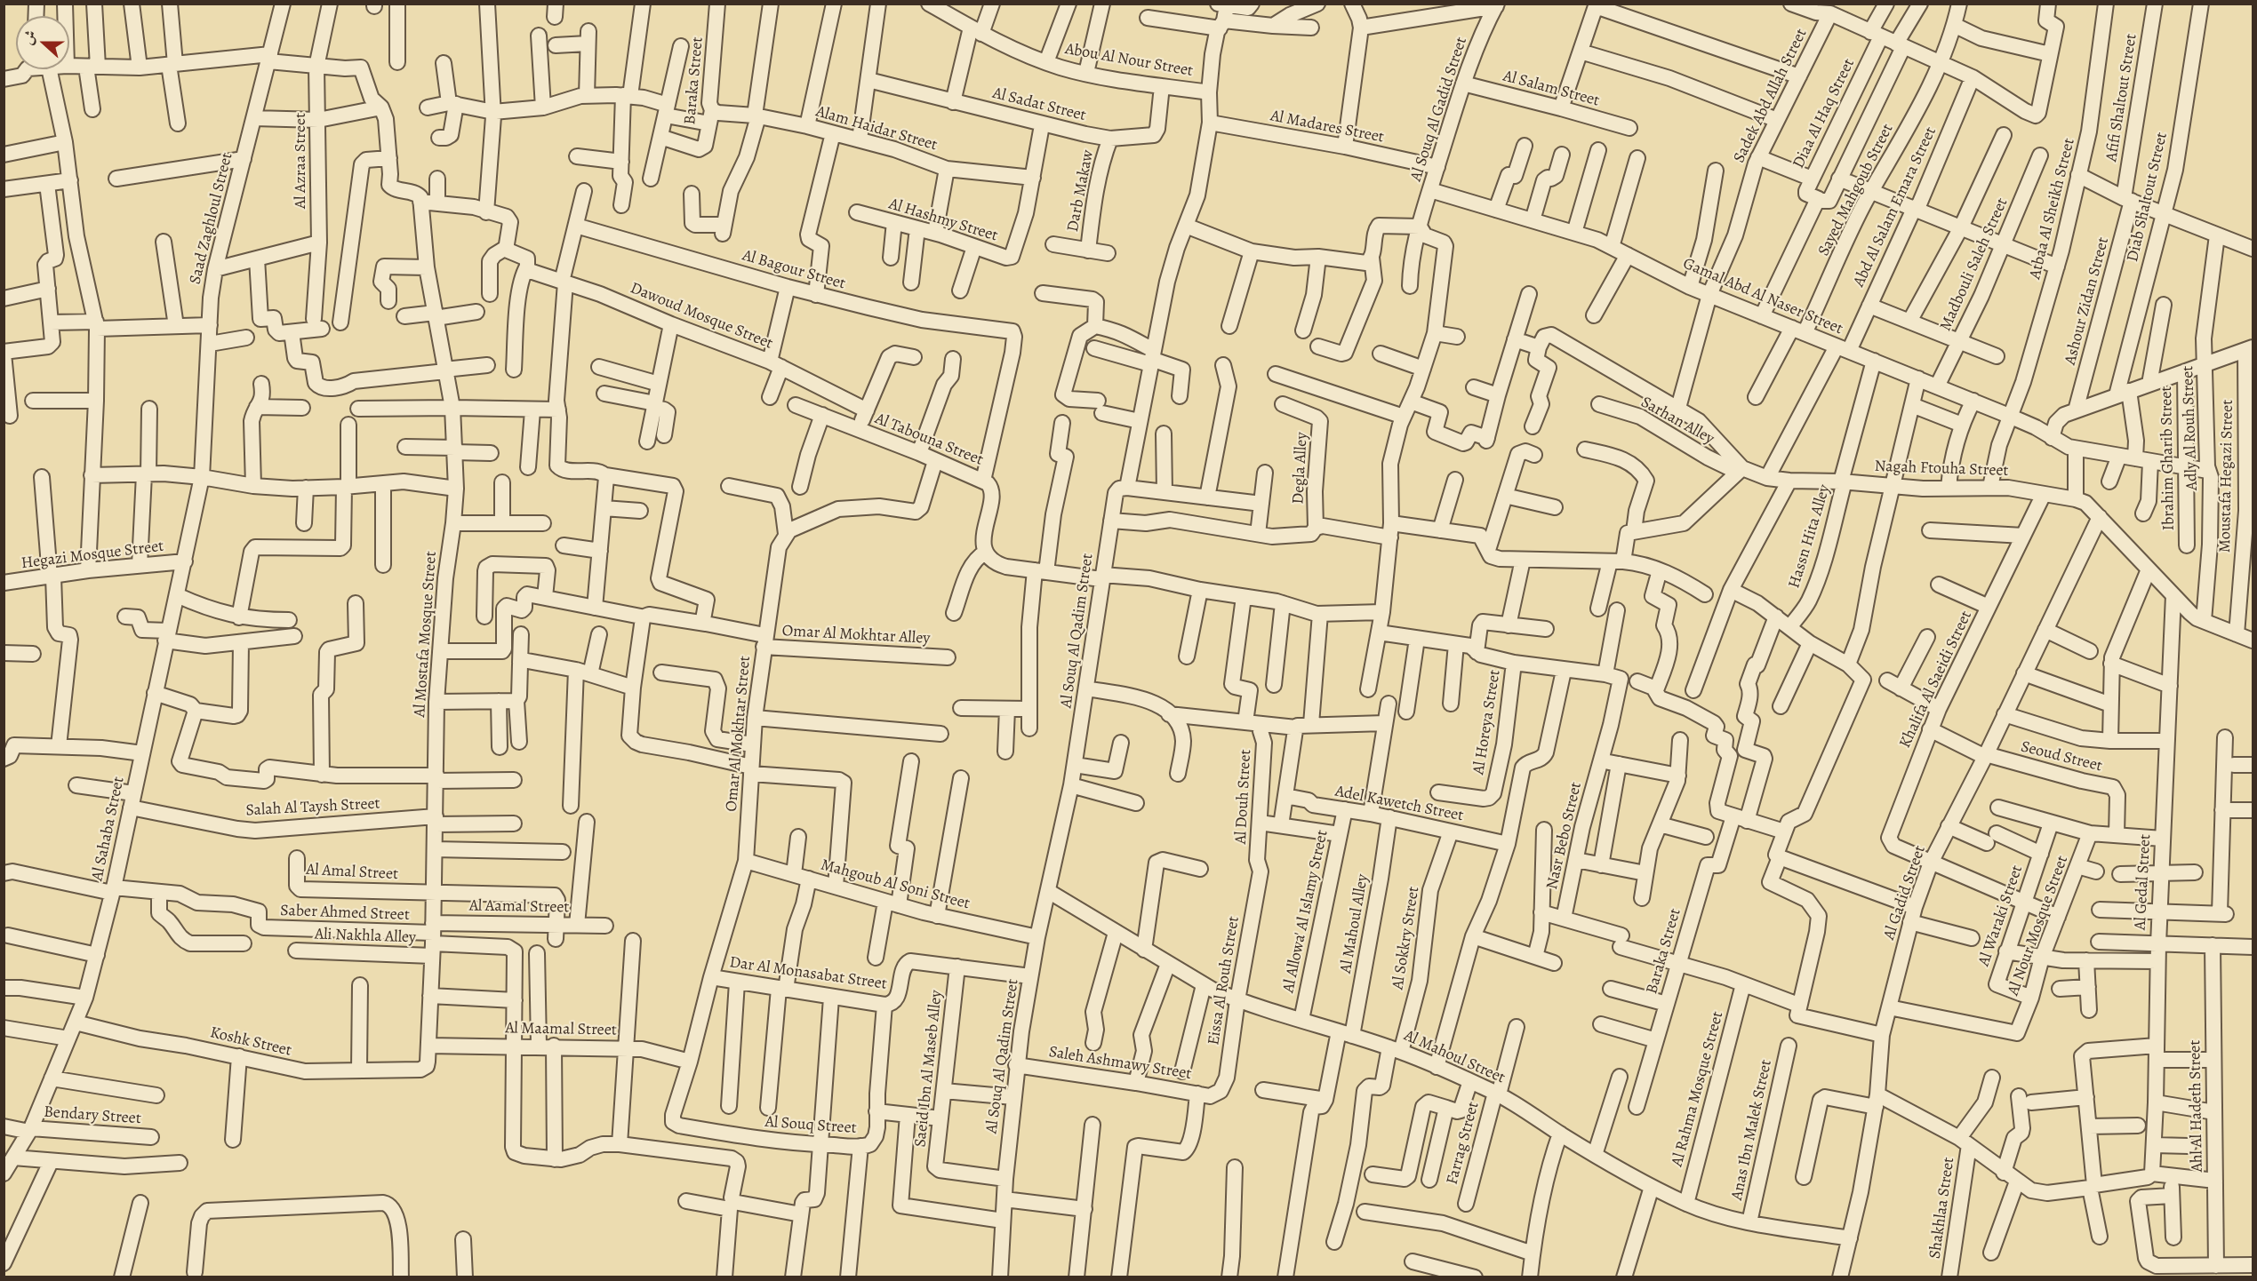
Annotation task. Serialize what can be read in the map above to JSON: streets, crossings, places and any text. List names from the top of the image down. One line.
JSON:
{"streets":{"street":["Abou Al Nour Street","Baraka Street","Al Salam Street","Sadek Abd Allah Street","Afifi Shaltout Street","Al Sadat Street","Al Souq Al Gadid Street","Diaa Al Haq Street","Al Madares Street","Alam Haidar Street","Al Azraa Street","Sayed Mahgoub Street","Darb Makaw","Diab Shaltout Street","Abd Al Salam Emara Street","Atbaa Al Sheikh Street","Saad Zaghloul Street","Al Hashmy Street","Madbouli Saleh Street","Al Bagour Street","Gamal Abd Al Naser Street","Ashour Zidan Street","Dawoud Mosque Street","Sarhan Alley","Adly Al Rouh Street","Al Tabouna Street","Ibrahim Gharib Street","Degla Alley","Nagah Ftouha Street","Moustafa Hegazi Street","Hassn Hita Alley","Hegazi Mosque Street","Al Souq Al Qadim Street","Al Mostafa Mosque Street","Omar Al Mokhtar Alley","Khalifa Al Saeidi Street","Al Horeya Street","Omar Al Mokhtar Street","Seoud Street","Al Douh Street","Adel Kawetch Street","Salah Al Taysh Street","Al Sahaba Street","Nasr Bebo Street","Al Amal Street","Al Gedal Street","Mahgoub Al Soni Street","Al Gadid Street","Al Aamal Street","Al Allowa' Al Islamy Street","Saber Ahmed Street","Al Waraki Street","Al Mahoul Alley","Al Nour Mosque Street","Ali Nakhla Alley","Al Sokkry Street","Dar Al Monasabat Street","Eissa Al Rouh Street","Al Maamal Street","Koshk Street","Al Mahoul Street","Saleh Ashmawy Street","Saeid Ibn Al Maseb Alley","Al Rahma Mosque Street","Ahl Al Hadeth Street","Bendary Street","Al Souq Street","Anas Ibn Malek Street","Farrag Street","Shakhlaa Street"]},"crossings":[["Abou Al Nour Street","Al Sadat Street"],["Abou Al Nour Street","Al Souq Al Qadim Street"],["Baraka Street","Alam Haidar Street"],["Al Salam Street","Al Souq Al Gadid Street"],["Sadek Abd Allah Street","Gamal Abd Al Naser Street"],["Afifi Shaltout Street","Ashour Zidan Street"],["Al Sadat Street","Darb Makaw"],["Al Sadat Street","Al Hashmy Street"],["Al Souq Al Gadid Street","Al Madares Street"],["Al Souq Al Gadid Street","Gamal Abd Al Naser Street"],["Al Madares Street","Al Souq Al Qadim Street"],["Alam Haidar Street","Al Hashmy Street"],["Sayed Mahgoub Street","Gamal Abd Al Naser Street"],["Abd Al Salam Emara Street","Gamal Abd Al Naser Street"],["Abd Al Salam Emara Street","Nagah Ftouha Street"],["Atbaa Al Sheikh Street","Gamal Abd Al Naser Street"],["Atbaa Al Sheikh Street","Nagah Ftouha Street"],["Saad Zaghloul Street","Al Sahaba Street"],["Madbouli Saleh Street","Gamal Abd Al Naser Street"],["Al Bagour Street","Al Tabouna Street"],["Gamal Abd Al Naser Street","Adly Al Rouh Street"],["Gamal Abd Al Naser Street","Ibrahim Gharib Street"],["Gamal Abd Al Naser Street","Hassn Hita Alley"],["Sarhan Alley","Nagah Ftouha Street"],["Adly Al Rouh Street","Nagah Ftouha Street"],["Nagah Ftouha Street","Moustafa Hegazi Street"],["Nagah Ftouha Street","Hassn Hita Alley"],["Nagah Ftouha Street","Khalifa Al Saeidi Street"],["Nagah Ftouha Street","Al Gedal Street"],["Nagah Ftouha Street","Al Gadid Street"],["Hegazi Mosque Street","Al Sahaba Street"],["Al Souq Al Qadim Street","Mahgoub Al Soni Street"],["Al Souq Al Qadim Street","Dar Al Monasabat Street"],["Al Souq Al Qadim Street","Al Mahoul Street"],["Al Souq Al Qadim Street","Saleh Ashmawy Street"],["Al Souq Al Qadim Street","Saeid Ibn Al Maseb Alley"],["Al Mostafa Mosque Street","Salah Al Taysh Street"],["Al Mostafa Mosque Street","Al Amal Street"],["Al Mostafa Mosque Street","Al Aamal Street"],["Al Mostafa Mosque Street","Saber Ahmed Street"],["Al Mostafa Mosque Street","Ali Nakhla Alley"],["Al Mostafa Mosque Street","Al Maamal Street"],["Al Mostafa Mosque Street","Koshk Street"],["Omar Al Mokhtar Alley","Omar Al Mokhtar Street"],["Khalifa Al Saeidi Street","Al Gadid Street"],["Khalifa Al Saeidi Street","Al Waraki Street"],["Khalifa Al Saeidi Street","Al Nour Mosque Street"],["Omar Al Mokhtar Street","Mahgoub Al Soni Street"],["Omar Al Mokhtar Street","Dar Al Monasabat Street"],["Omar Al Mokhtar Street","Al Maamal Street"],["Omar Al Mokhtar Street","Al Souq Street"],["Seoud Street","Al Gadid Street"],["Al Douh Street","Eissa Al Rouh Street"],["Adel Kawetch Street","Al Allowa' Al Islamy Street"],["Adel Kawetch Street","Al Mahoul Alley"],["Adel Kawetch Street","Al Sokkry Street"],["Salah Al Taysh Street","Al Sahaba Street"],["Al Sahaba Street","Saber Ahmed Street"],["Al Sahaba Street","Koshk Street"],["Al Sahaba Street","Bendary Street"],["Al Gadid Street","Al Nour Mosque Street"],["Al Gadid Street","Al Mahoul Street"],["Al Aamal Street","Saber Ahmed Street"],["Al Aamal Street","Ali Nakhla Alley"],["Al Allowa' Al Islamy Street","Al Mahoul Street"],["Saber Ahmed Street","Ali Nakhla Alley"],["Al Waraki Street","Al Nour Mosque Street"],["Al Mahoul Alley","Al Mahoul Street"],["Al Sokkry Street","Al Mahoul Street"],["Dar Al Monasabat Street","Saeid Ibn Al Maseb Alley"],["Dar Al Monasabat Street","Al Souq Street"],["Eissa Al Rouh Street","Al Mahoul Street"],["Eissa Al Rouh Street","Saleh Ashmawy Street"],["Al Mahoul Street","Al Rahma Mosque Street"],["Al Mahoul Street","Anas Ibn Malek Street"],["Al Mahoul Street","Farrag Street"]],"north":"left"}
